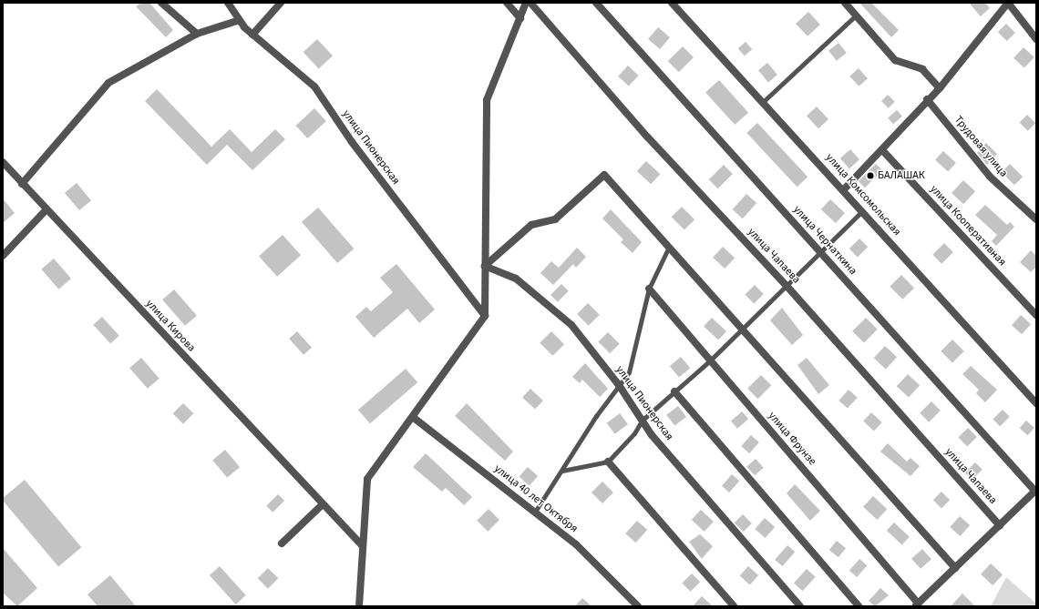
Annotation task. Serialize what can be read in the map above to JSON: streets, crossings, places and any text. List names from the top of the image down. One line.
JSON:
{"streets":{"street":["Трудовая улица","улица Пионерская","улица Комсомольская","улица Кооперативная","улица Чернаткина","улица Чапаева","улица Кирова","улица Фрунзе","улица 40 лет Октября"]},"places":["БАЛАШАК"]}
